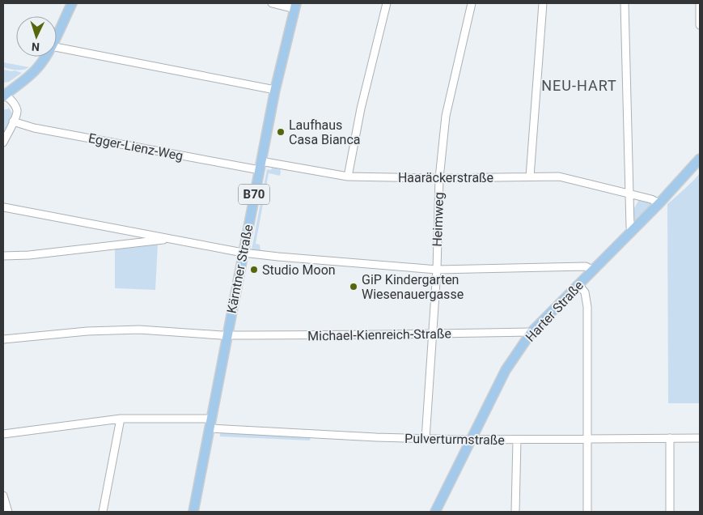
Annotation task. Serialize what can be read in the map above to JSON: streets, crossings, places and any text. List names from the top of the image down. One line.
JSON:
{"streets":{"main road":["B70","Kärntner Straße","Harter Straße"],"street":["Egger-Lienz-Weg","Haaräckerstraße","Heimweg","Michael-Kienreich-Straße","Pulverturmstraße"]},"crossings":[["Egger-Lienz-Weg","Haaräckerstraße"],["Egger-Lienz-Weg","Kärntner Straße"],["Haaräckerstraße","Heimweg"],["Haaräckerstraße","Kärntner Straße"],["Haaräckerstraße","Harter Straße"],["Heimweg","Michael-Kienreich-Straße"],["Heimweg","Pulverturmstraße"],["Kärntner Straße","Michael-Kienreich-Straße"],["Kärntner Straße","Pulverturmstraße"],["Harter Straße","Michael-Kienreich-Straße"],["Harter Straße","Pulverturmstraße"]],"districts":["NEU-HART"],"places":["Laufhaus Casa Bianca","Studio Moon","GiP Kindergarten Wiesenauergasse"],"north":"bottom"}
